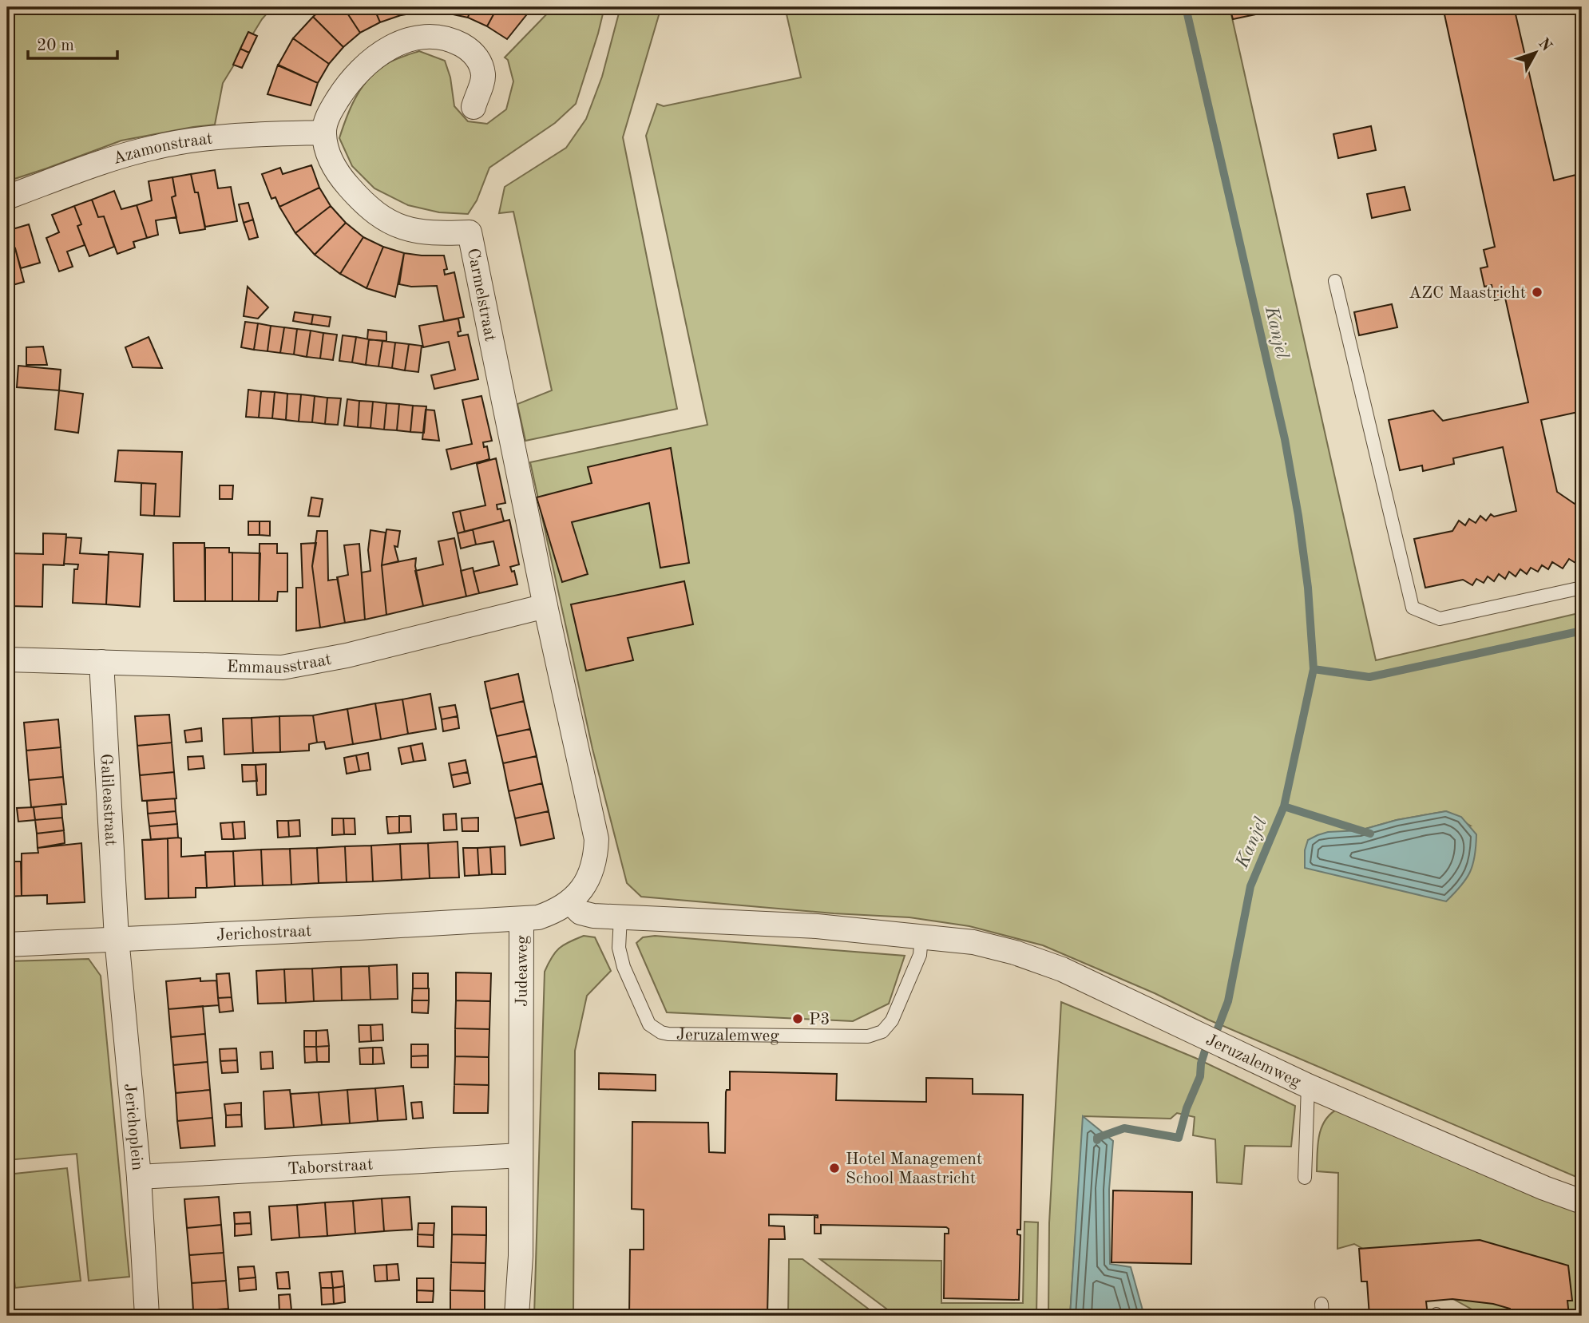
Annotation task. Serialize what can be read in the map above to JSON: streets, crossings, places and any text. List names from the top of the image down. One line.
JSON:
{"streets":{"street":["Azamonstraat","Carmelstraat","Emmausstraat","Galileastraat","Jerichostraat","Judeaweg","Jeruzalemweg","Jerichoplein","Taborstraat"]},"crossings":[["Azamonstraat","Carmelstraat"],["Carmelstraat","Emmausstraat"],["Carmelstraat","Judeaweg"],["Emmausstraat","Galileastraat"],["Emmausstraat","Judeaweg"],["Galileastraat","Jerichostraat"],["Galileastraat","Jerichoplein"],["Jerichostraat","Judeaweg"],["Jerichostraat","Jerichoplein"],["Judeaweg","Jeruzalemweg"],["Judeaweg","Taborstraat"],["Jerichoplein","Taborstraat"]],"water":["Kanjel"],"places":["AZC Maastricht","P3","Hotel Management School Maastricht"],"scale_bar":"20 m","north":"top right"}
